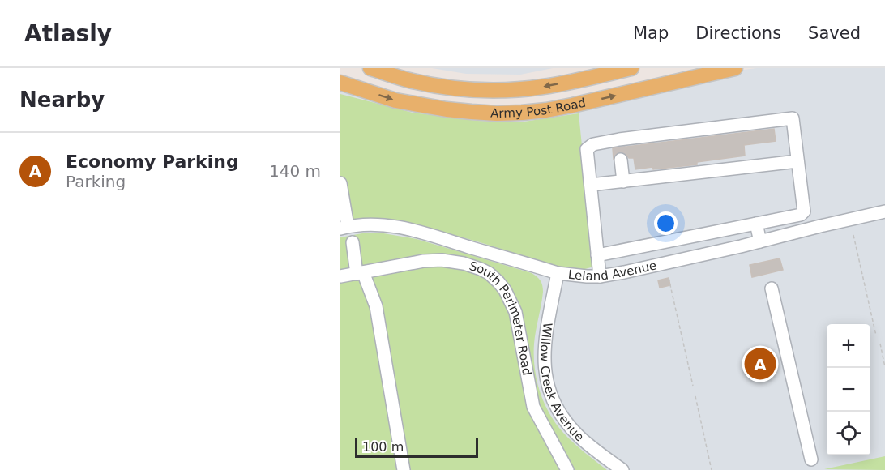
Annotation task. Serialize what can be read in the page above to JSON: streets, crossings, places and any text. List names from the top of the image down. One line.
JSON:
{"streets":{"main road":["Army Post Road"],"lane":["Leland Avenue","South Perimeter Road","Willow Creek Avenue"]},"crossings":[["Leland Avenue","Willow Creek Avenue"]],"scale_bar":"100 m","page":{"header":"Atlasly","nav":["Map","Directions","Saved"],"heading":"Nearby","list":[{"mark":"A","name":"Economy Parking","note":"Parking","value":"140 m"}],"map_buttons":["+","−"],"pins":"A","scale":"100 m"}}
